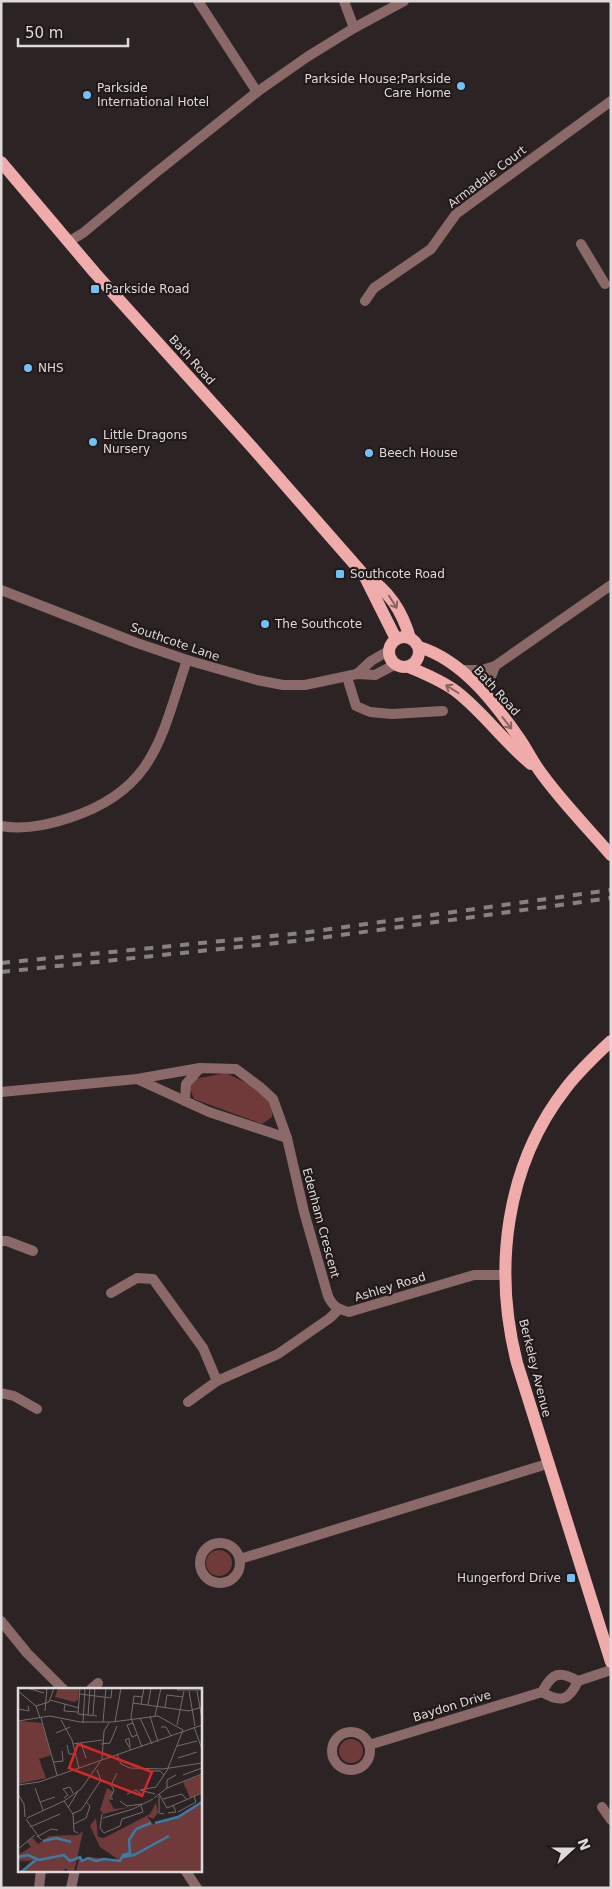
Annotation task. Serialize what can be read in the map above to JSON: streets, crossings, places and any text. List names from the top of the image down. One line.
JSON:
{"streets":{"main road":["Bath Road","Berkeley Avenue"],"street":["Armadale Court","Southcote Lane","Edenham Crescent","Ashley Road","Baydon Drive"]},"crossings":[["Bath Road","Southcote Lane"],["Edenham Crescent","Ashley Road"],["Ashley Road","Berkeley Avenue"]],"places":{"other":["Parkside House;Parkside Care Home","Parkside International Hotel","NHS","Little Dragons Nursery","Beech House","The Southcote"],"transit":["Parkside Road","Southcote Road","Hungerford Drive"]},"scale_bar":"50 m","north":"right"}
